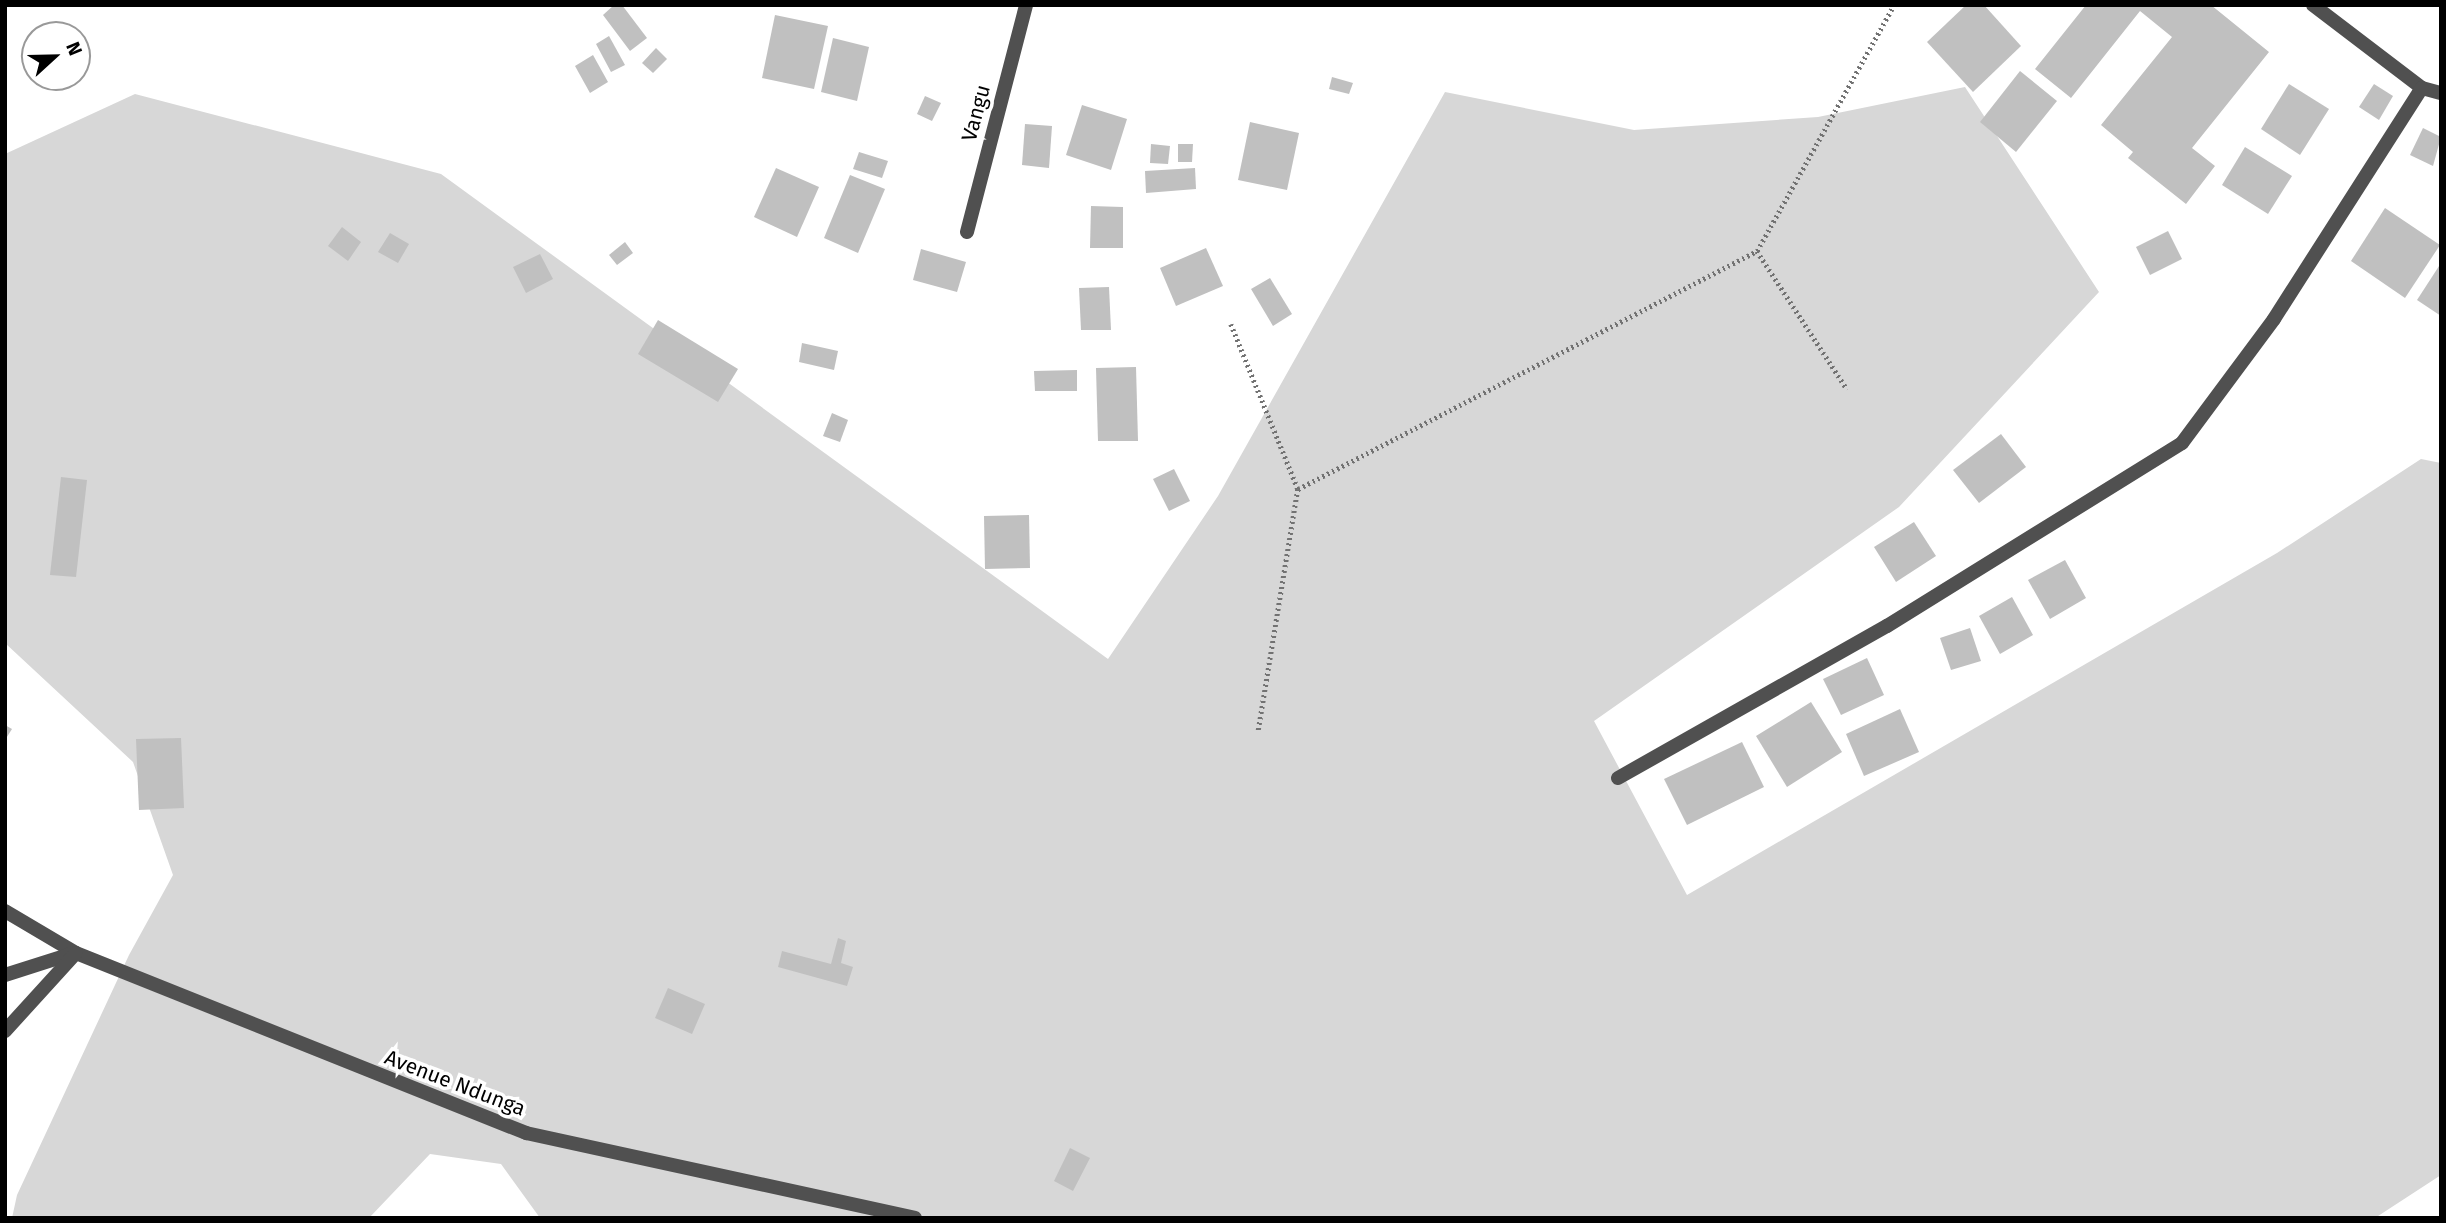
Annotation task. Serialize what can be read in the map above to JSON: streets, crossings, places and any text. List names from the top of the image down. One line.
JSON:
{"streets":{"street":["Vangu","Avenue Ndunga"]},"north":"right"}
